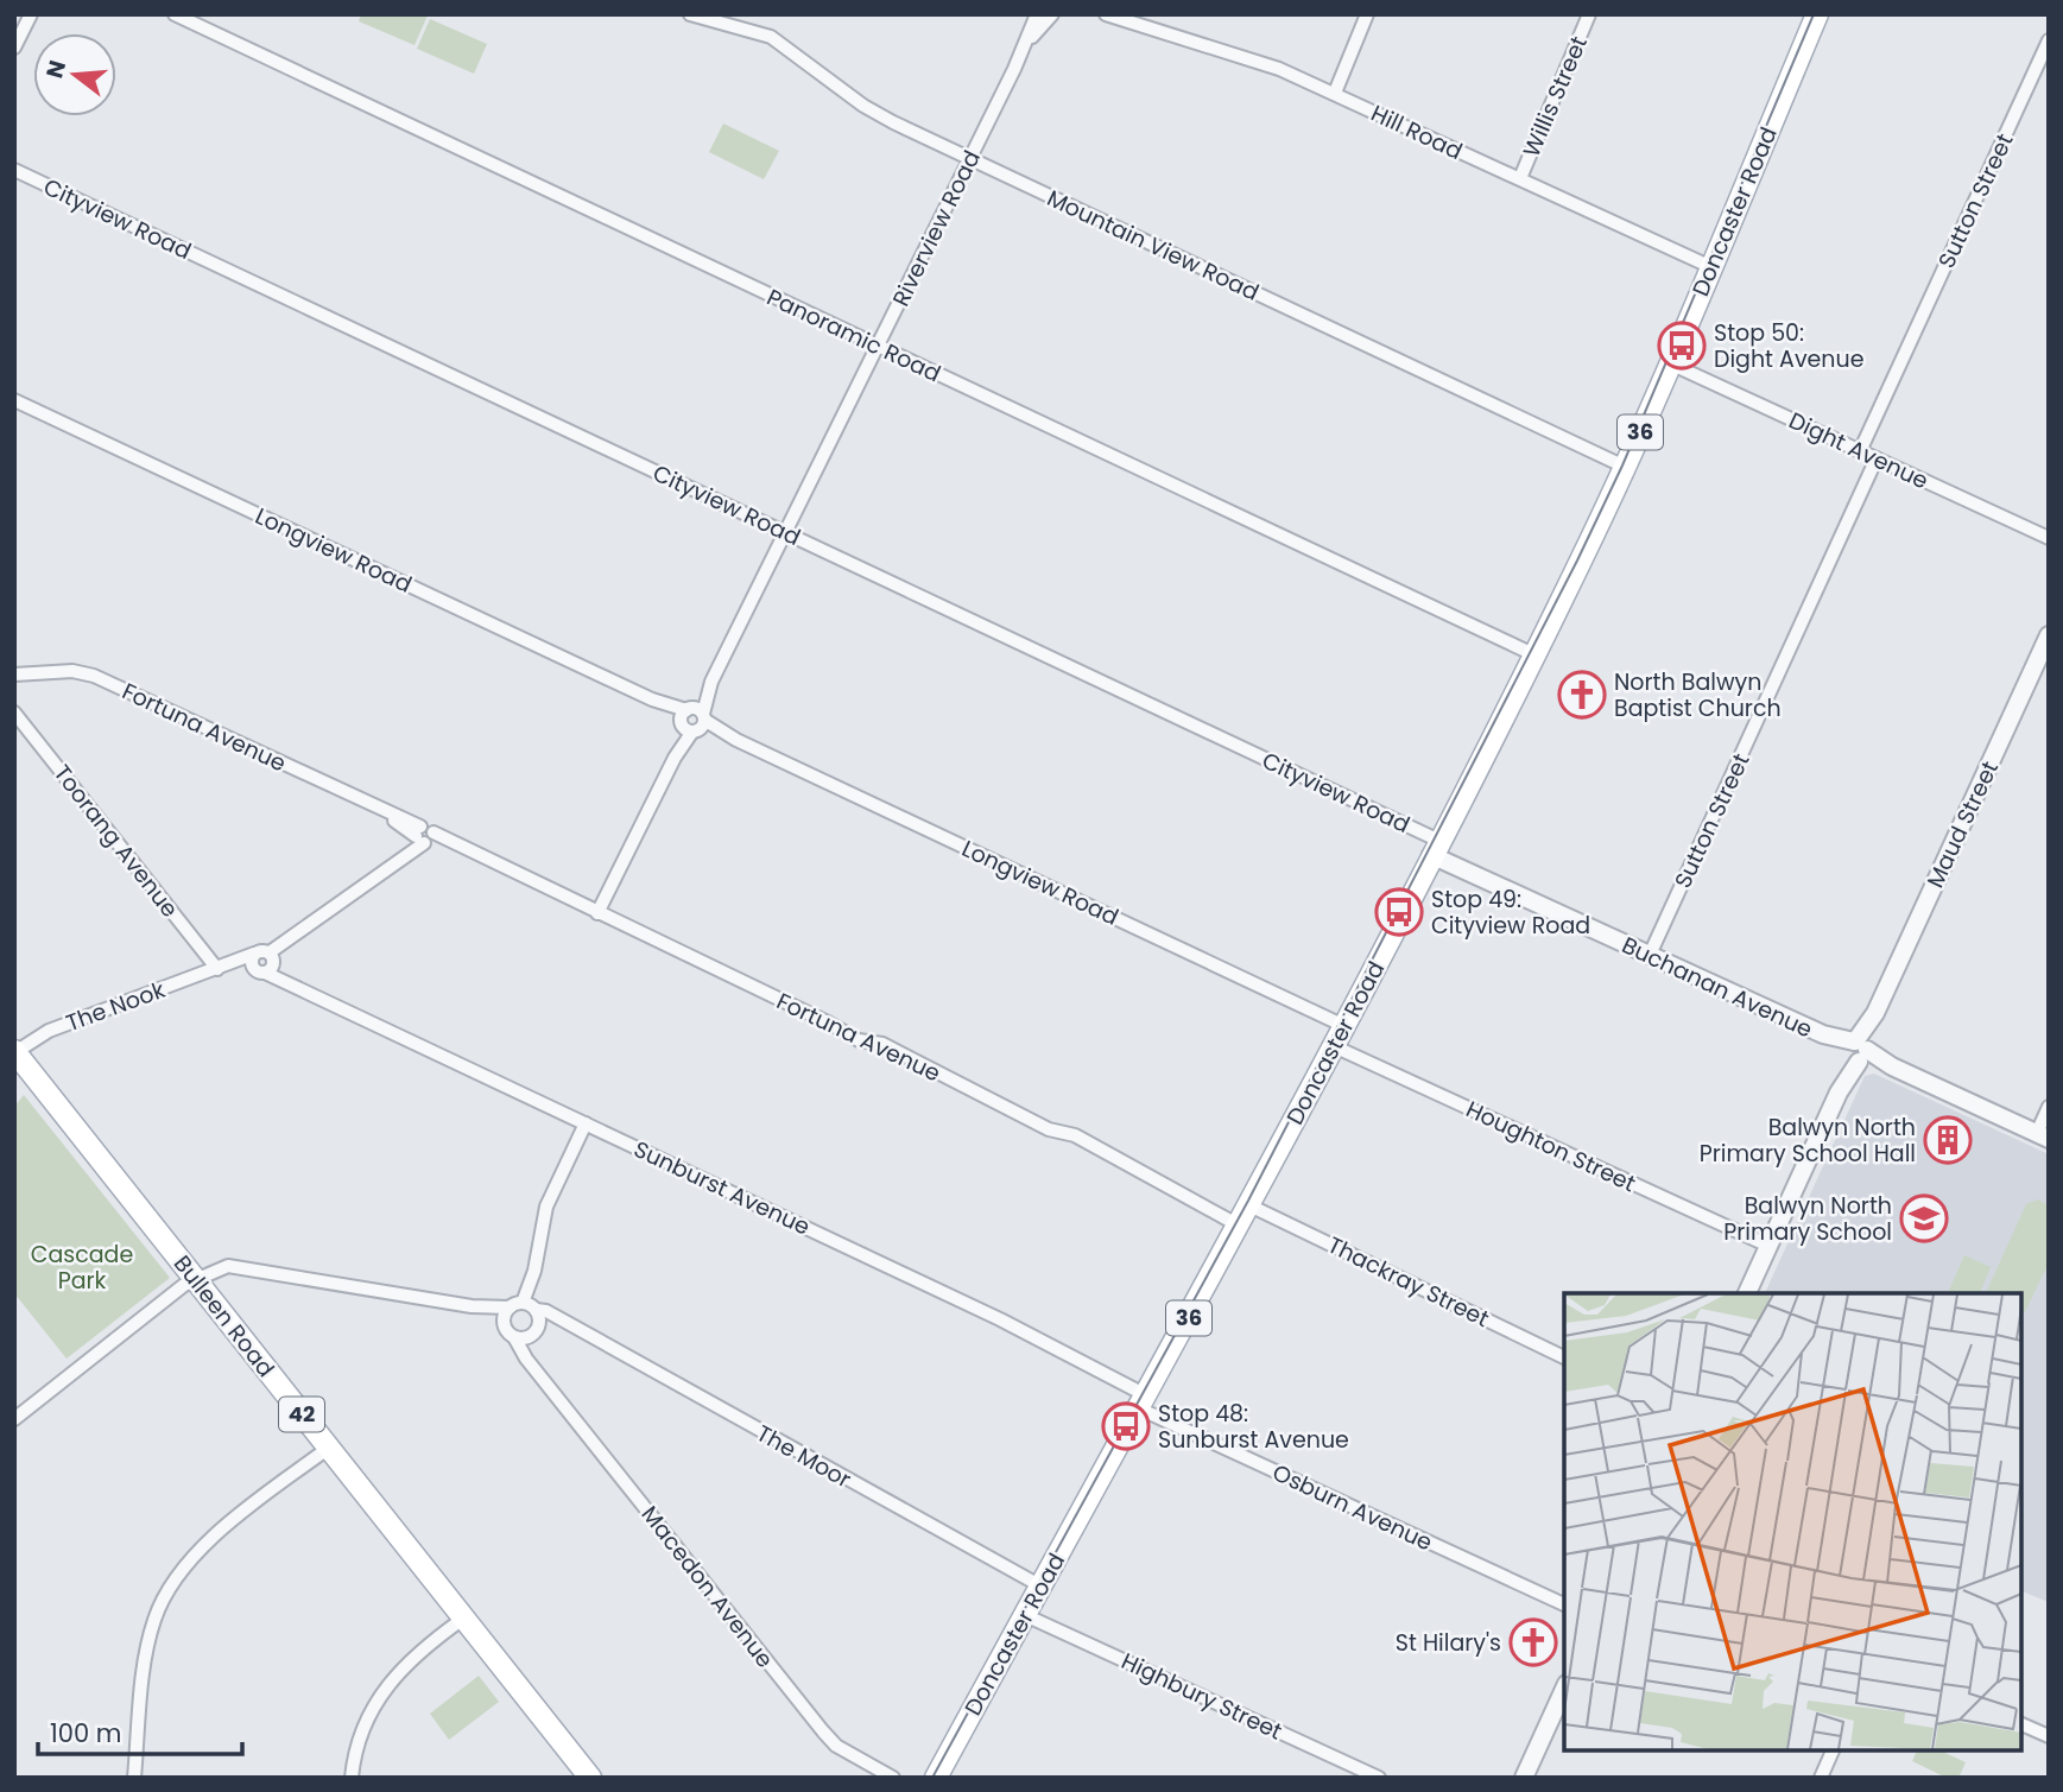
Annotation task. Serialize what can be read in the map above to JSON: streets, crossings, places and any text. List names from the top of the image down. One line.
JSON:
{"streets":{"main road":["Doncaster Road","36","Bulleen Road","42"],"street":["Willis Street","Hill Road","Sutton Street","Cityview Road","Riverview Road","Mountain View Road","Panoramic Road","Dight Avenue","Longview Road","Fortuna Avenue","Maud Street","Toorang Avenue","Buchanan Avenue","The Nook","Houghton Street","Sunburst Avenue","Thackray Street","The Moor","Osburn Avenue","Macedon Avenue","Highbury Street"]},"crossings":[["Willis Street","Hill Road"],["Hill Road","Doncaster Road"],["Sutton Street","Dight Avenue"],["Sutton Street","Buchanan Avenue"],["Doncaster Road","Cityview Road"],["Doncaster Road","Mountain View Road"],["Doncaster Road","Panoramic Road"],["Doncaster Road","Dight Avenue"],["Doncaster Road","Longview Road"],["Doncaster Road","Fortuna Avenue"],["Doncaster Road","Buchanan Avenue"],["Doncaster Road","Houghton Street"],["Doncaster Road","Sunburst Avenue"],["Doncaster Road","Thackray Street"],["Doncaster Road","The Moor"],["Doncaster Road","Osburn Avenue"],["Doncaster Road","Highbury Street"],["Cityview Road","Riverview Road"],["Cityview Road","Buchanan Avenue"],["Riverview Road","Mountain View Road"],["Riverview Road","Panoramic Road"],["Riverview Road","Longview Road"],["Riverview Road","Fortuna Avenue"],["Fortuna Avenue","The Nook"],["Maud Street","Buchanan Avenue"],["Maud Street","Houghton Street"],["Toorang Avenue","The Nook"],["The Nook","Sunburst Avenue"],["The Nook","Bulleen Road"],["Sunburst Avenue","Osburn Avenue"]],"parks":["Cascade Park"],"places":{"bus stop":["Stop 50: Dight Avenue","Stop 49: Cityview Road","Stop 48: Sunburst Avenue"],"church":["North Balwyn Baptist Church","St Hilary's"],"building":["Balwyn North Primary School Hall"],"school or university":["Balwyn North Primary School"]},"scale_bar":"100 m","north":"left"}
